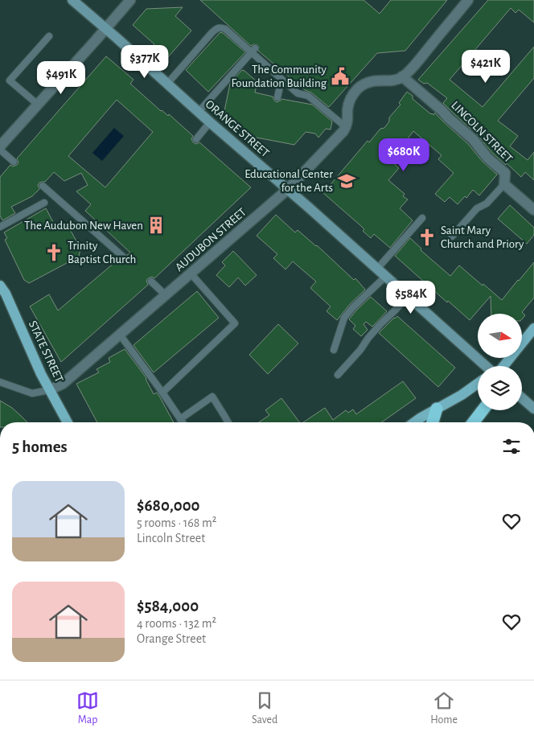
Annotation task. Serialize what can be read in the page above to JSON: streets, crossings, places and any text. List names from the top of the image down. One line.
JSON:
{"streets":{"main road":["ORANGE STREET","STATE STREET"],"street":["LINCOLN STREET","AUDUBON STREET"]},"crossings":[["ORANGE STREET","AUDUBON STREET"],["AUDUBON STREET","STATE STREET"]],"places":{"public building":["The Community Foundation Building"],"school or university":["Educational Center for the Arts"],"building":["The Audubon New Haven"],"church":["Saint Mary Church and Priory","Trinity Baptist Church"]},"north":"right","page":{"price":["$377K","$421K","$491K","$680K","$584K"],"heading":"5 homes","list":[{"name":"$680,000","note":"5 rooms · 168 m² · Lincoln Street"},{"name":"$584,000","note":"4 rooms · 132 m² · Orange Street"}],"tabs":["Map","Saved","Home"]}}
